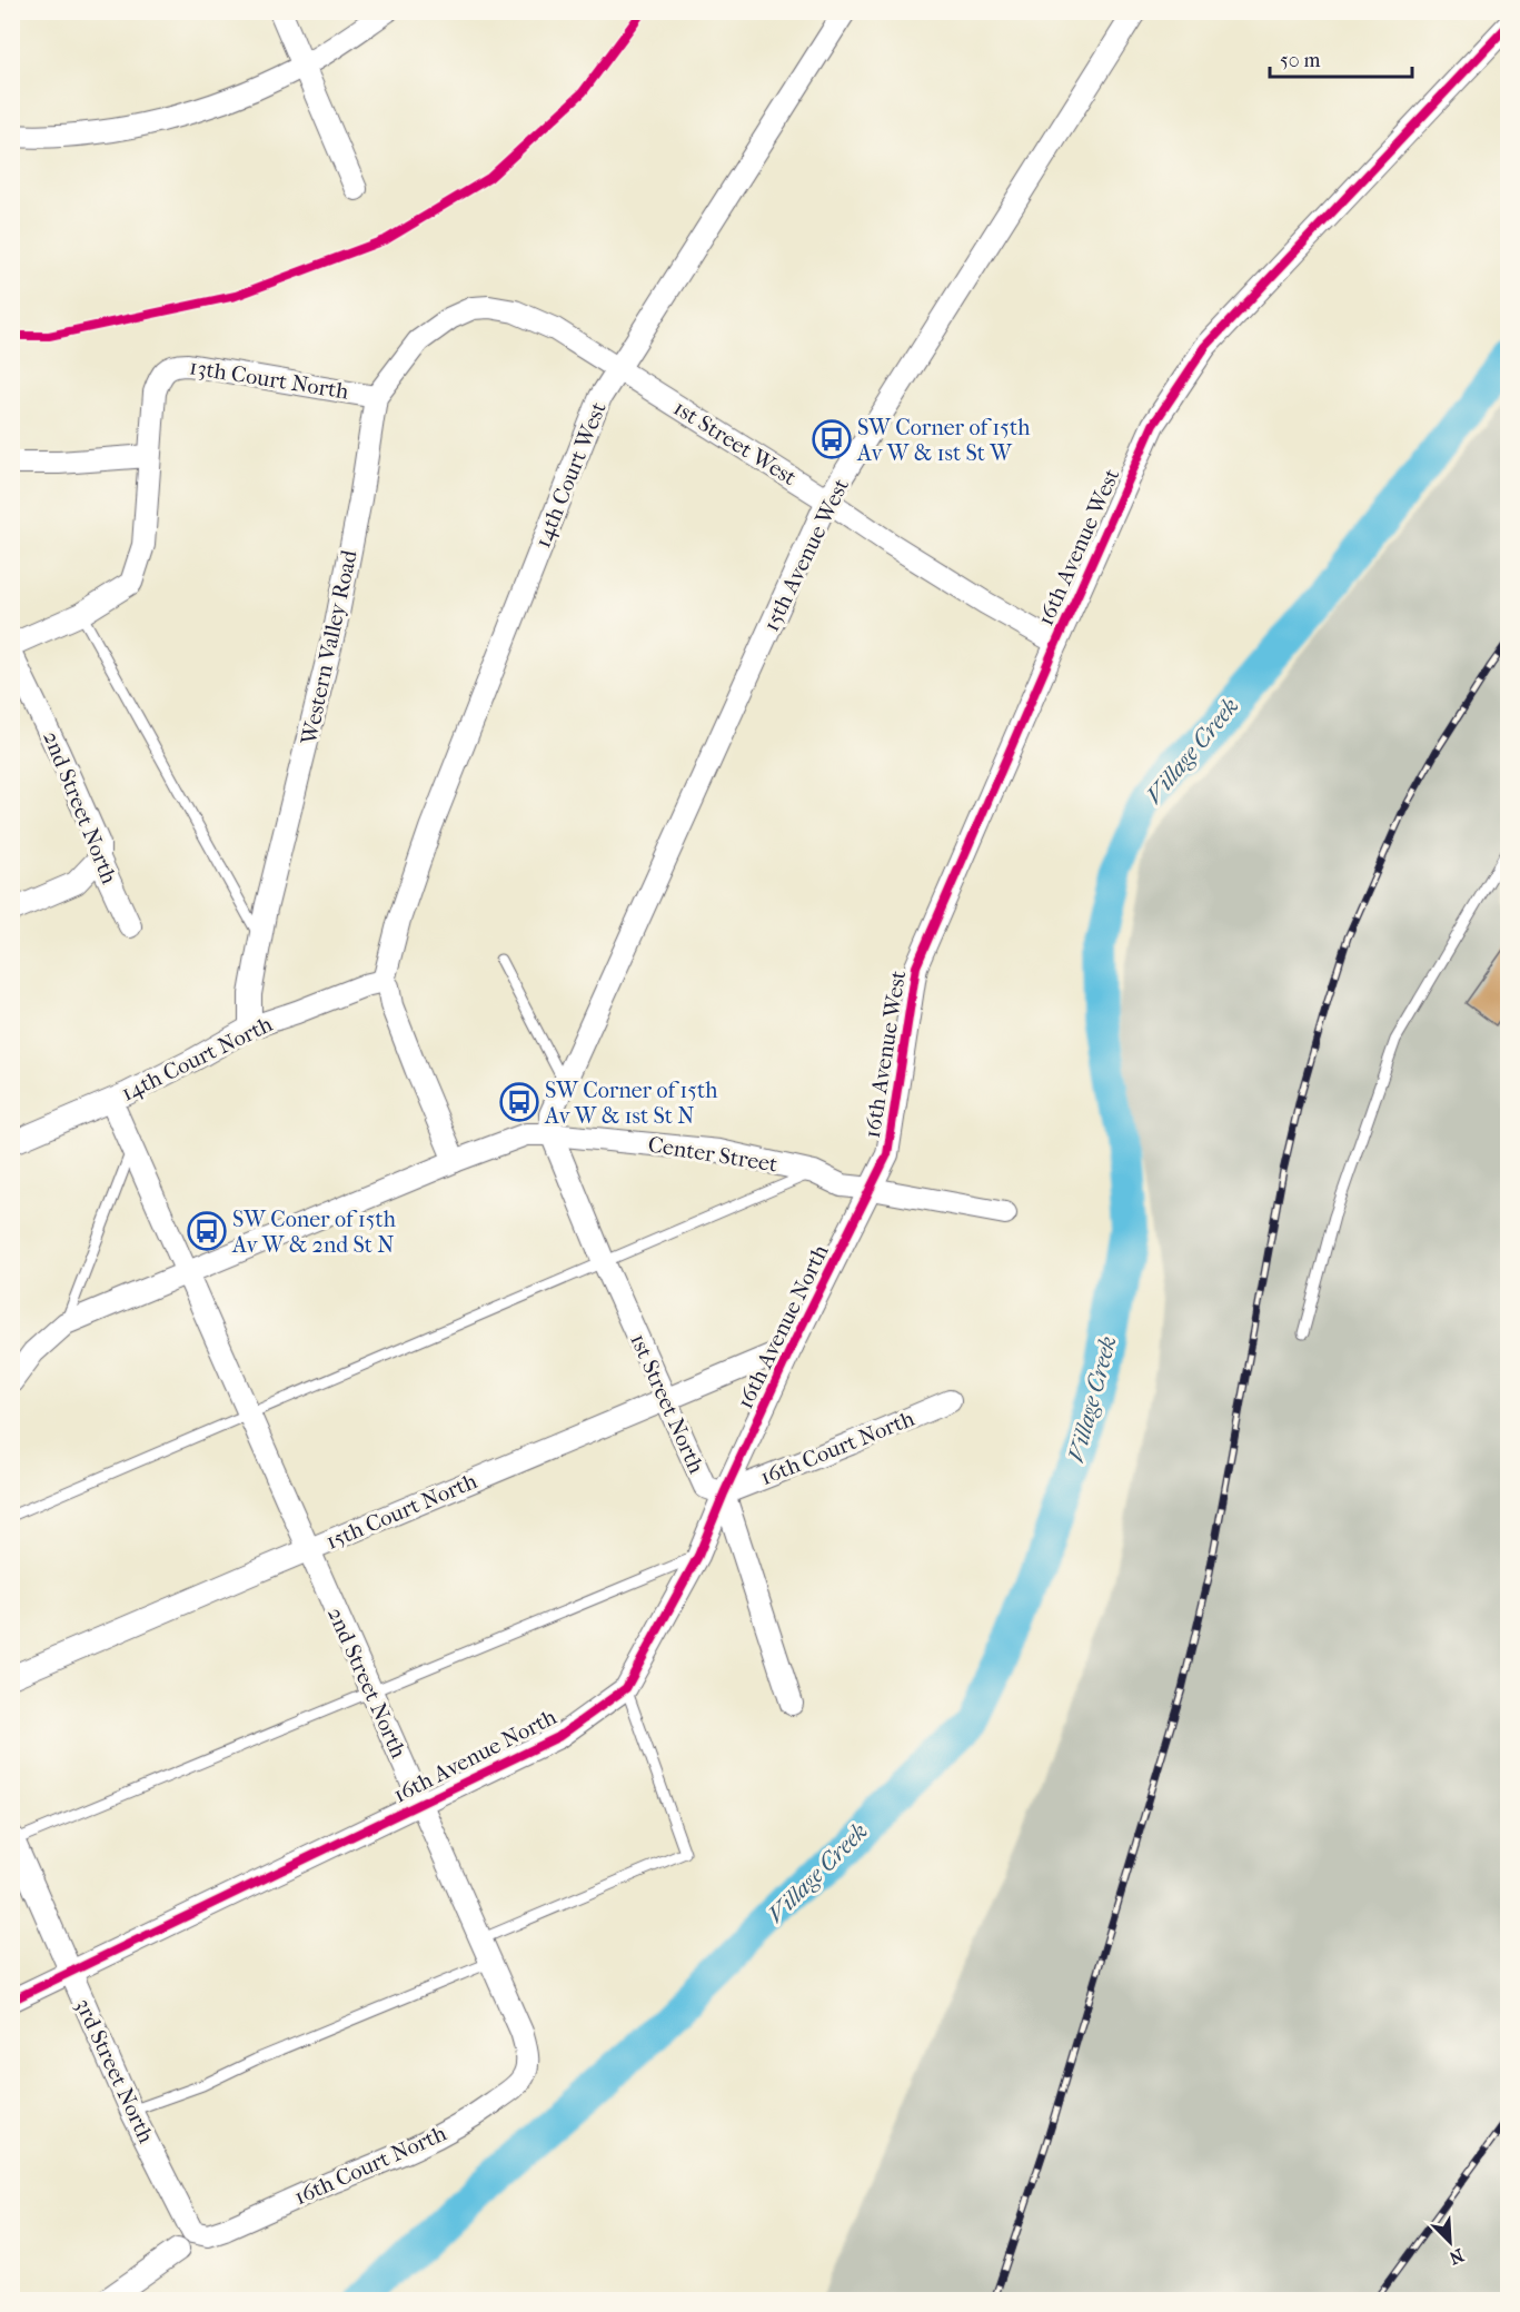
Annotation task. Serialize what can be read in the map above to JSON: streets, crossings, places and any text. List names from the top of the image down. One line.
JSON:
{"streets":{"street":["13th Court North","1st Street West","14th Court West","16th Avenue West","15th Avenue West","Western Valley Road","2nd Street North","14th Court North","Center Street","16th Avenue North","1st Street North","16th Court North","15th Court North","3rd Street North"]},"crossings":[["13th Court North","Western Valley Road"],["1st Street West","14th Court West"],["1st Street West","16th Avenue West"],["1st Street West","15th Avenue West"],["1st Street West","Western Valley Road"],["14th Court West","14th Court North"],["16th Avenue West","Center Street"],["16th Avenue West","16th Avenue North"],["15th Avenue West","Center Street"],["15th Avenue West","1st Street North"],["Western Valley Road","14th Court North"],["2nd Street North","14th Court North"],["2nd Street North","Center Street"],["2nd Street North","16th Avenue North"],["2nd Street North","16th Court North"],["2nd Street North","15th Court North"],["Center Street","16th Avenue North"],["Center Street","1st Street North"],["16th Avenue North","1st Street North"],["16th Avenue North","16th Court North"],["16th Avenue North","15th Court North"],["16th Avenue North","3rd Street North"],["1st Street North","16th Court North"],["1st Street North","15th Court North"],["16th Court North","3rd Street North"]],"water":["Village Creek"],"places":{"bus stop":["SW Corner of 15th Av W & 1st St W","SW Corner of 15th Av W & 1st St N","SW Coner of 15th Av W & 2nd St N"]},"scale_bar":"50 m","north":"bottom right"}
